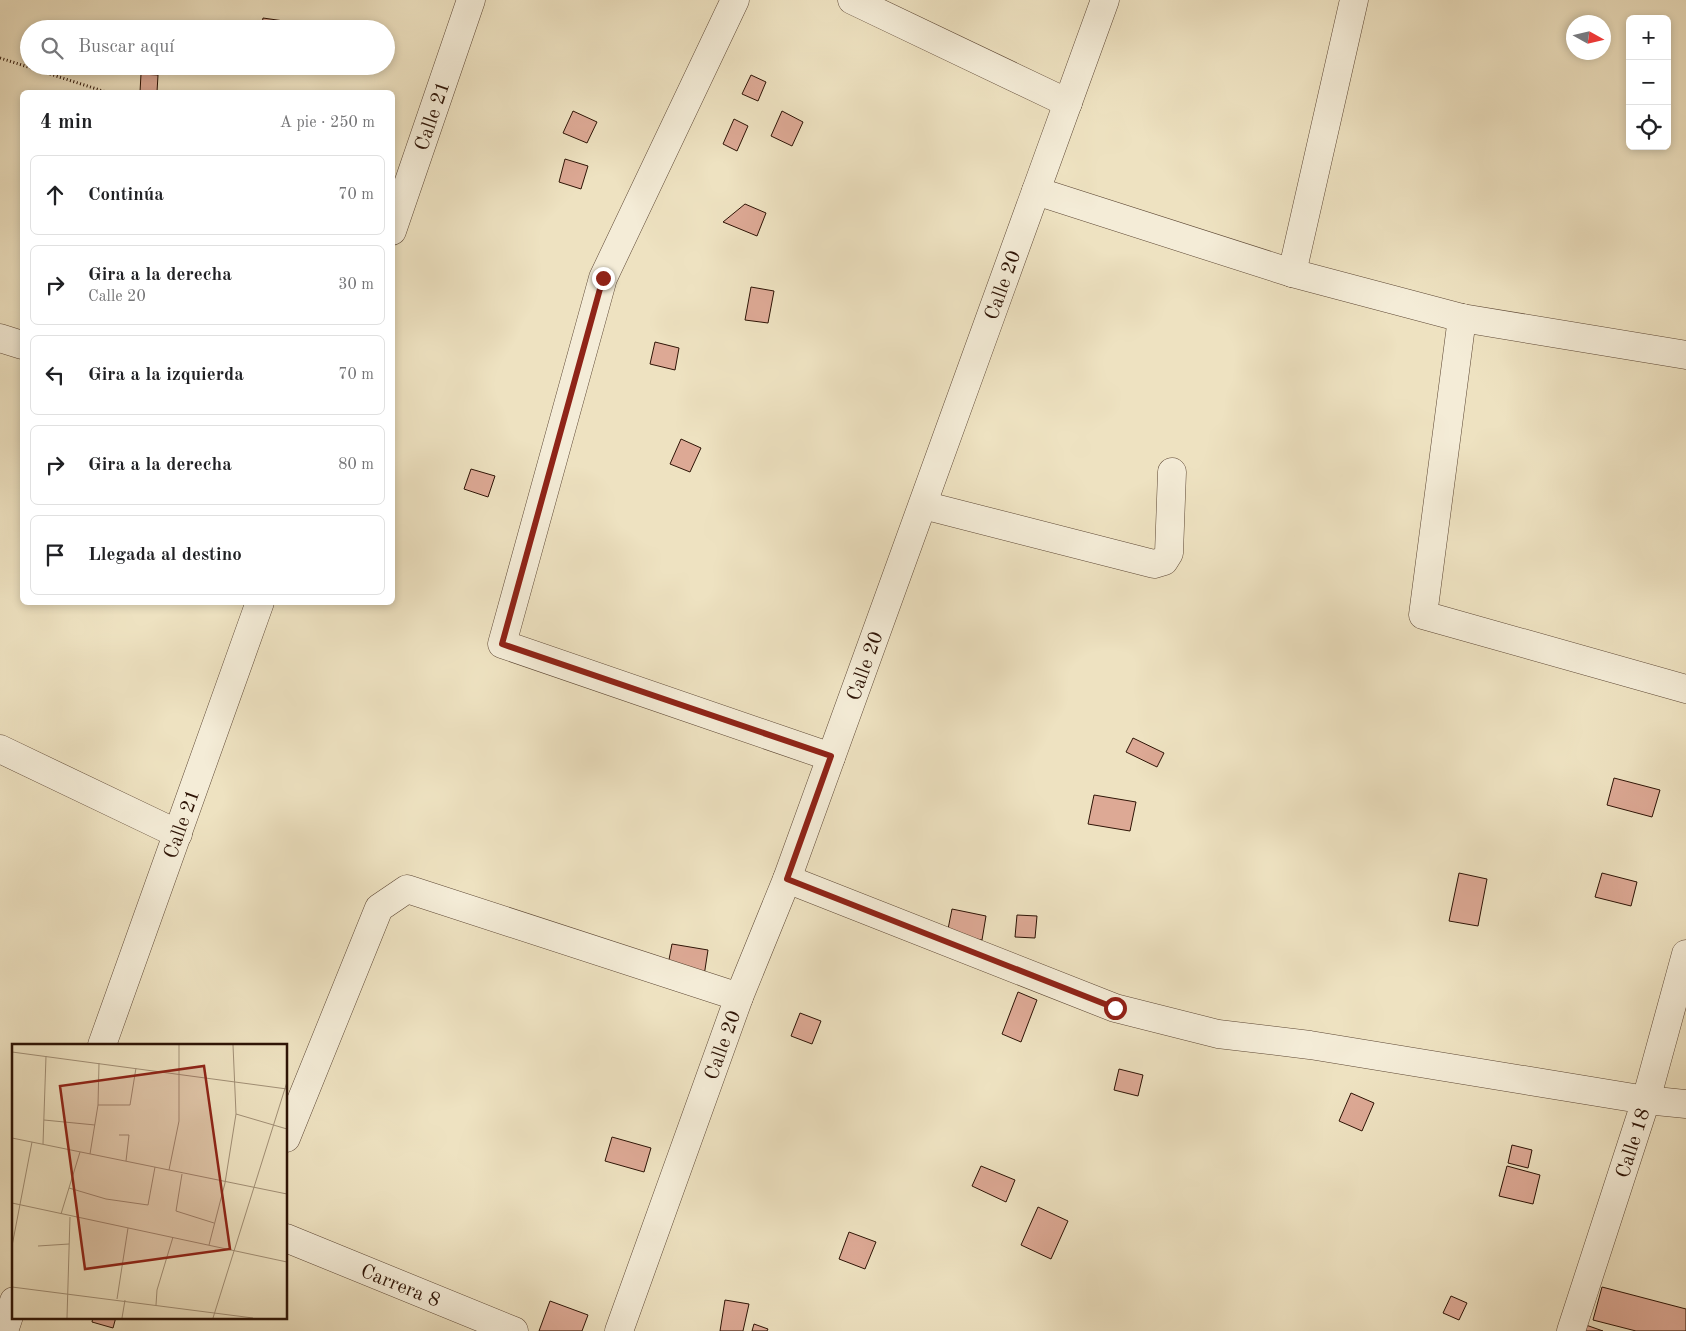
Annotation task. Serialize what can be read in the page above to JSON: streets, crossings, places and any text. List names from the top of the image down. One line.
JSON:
{"streets":{"street":["Calle 21","Calle 20","Calle 18","Carrera 8"]},"north":"right","page":{"map_buttons":["+","−"],"search":"Buscar aquí","heading":["4 min","A pie · 250 m"],"list":[["Continúa","70 m"],["Gira a la derecha","Calle 20","30 m"],["Gira a la izquierda","70 m"],["Gira a la derecha","80 m"],"Llegada al destino"]}}
